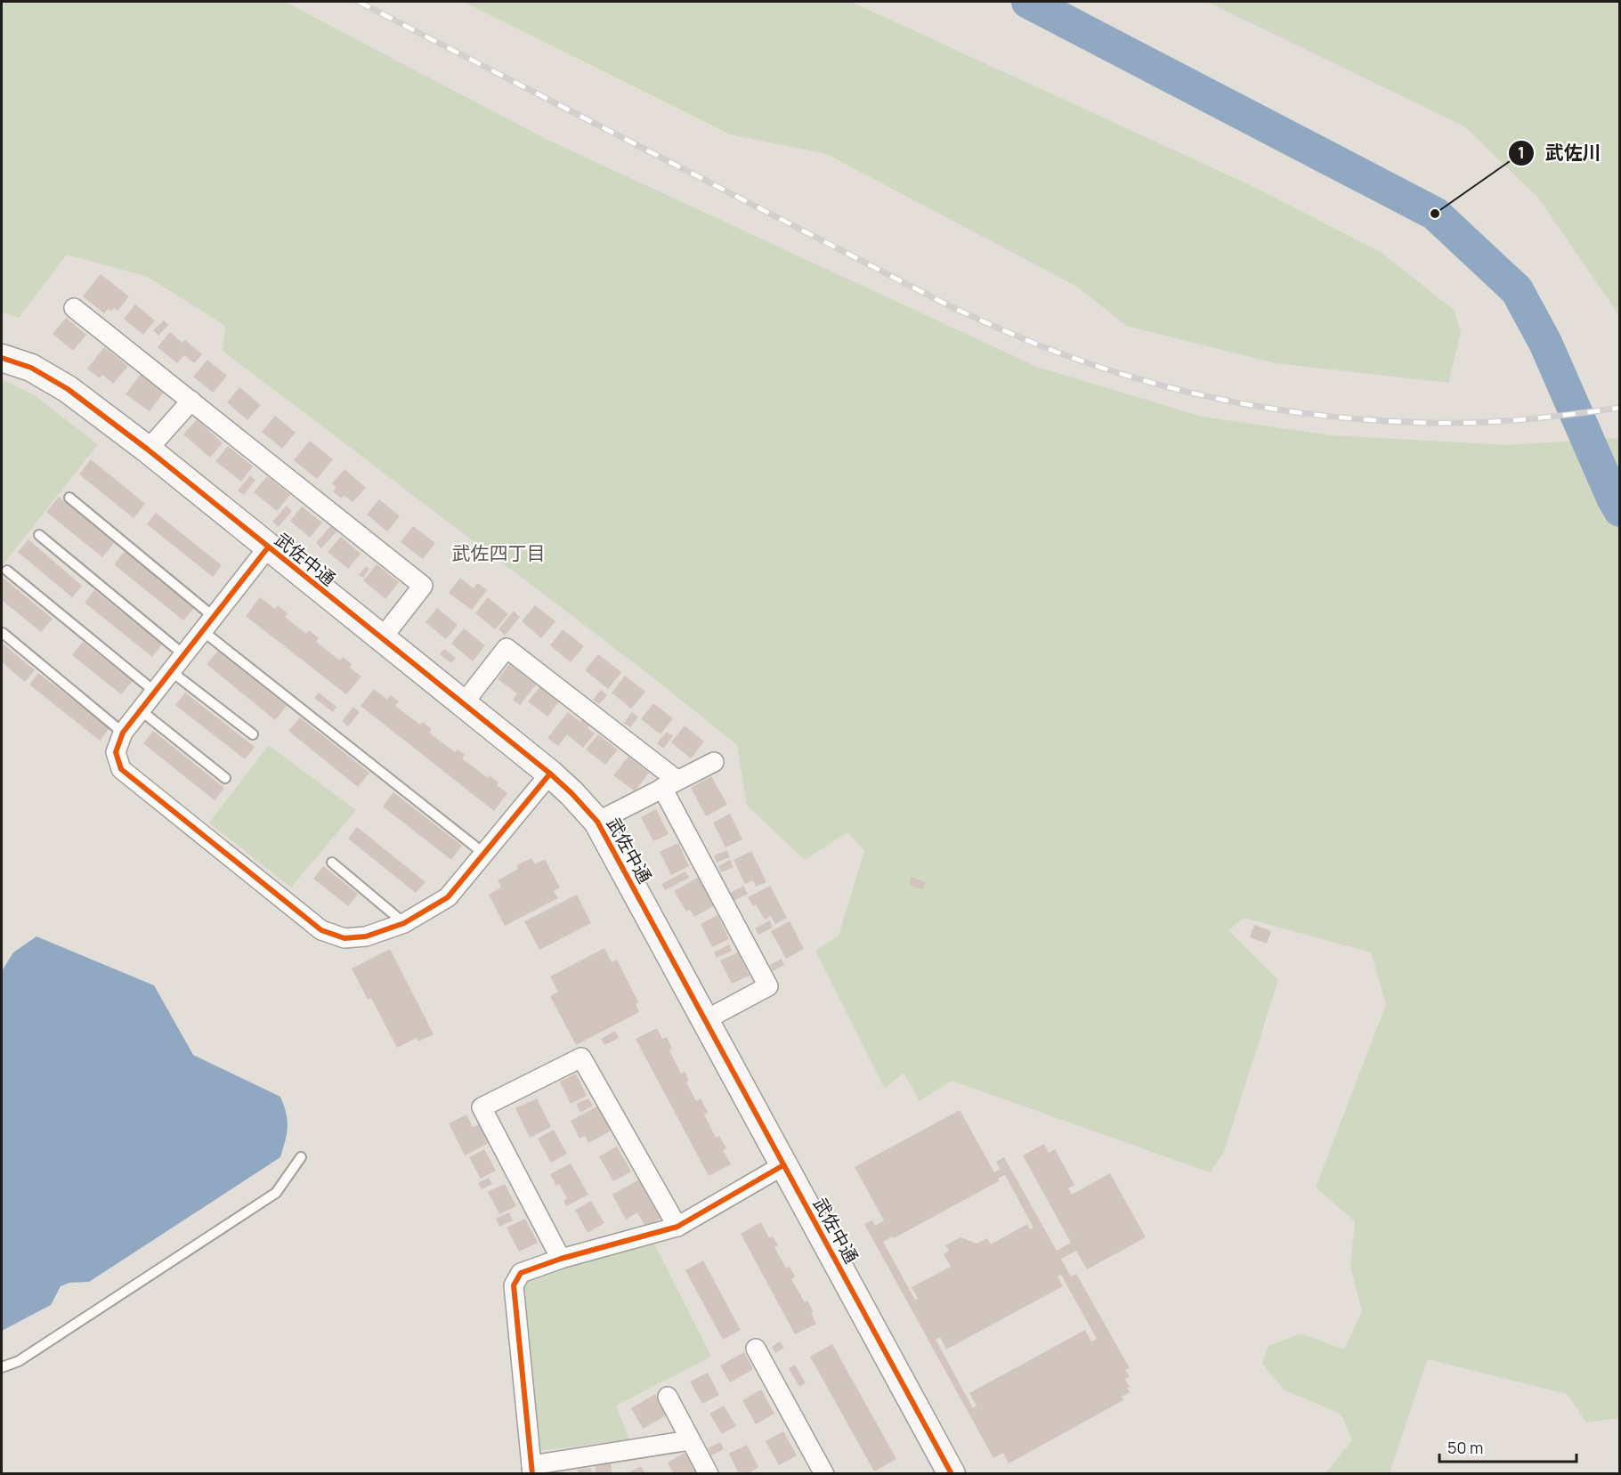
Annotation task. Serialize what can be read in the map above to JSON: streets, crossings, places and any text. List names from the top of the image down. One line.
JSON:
{"streets":{"street":["武佐中通"]},"districts":["武佐四丁目"],"places":["武佐川"],"scale_bar":"50 m"}
